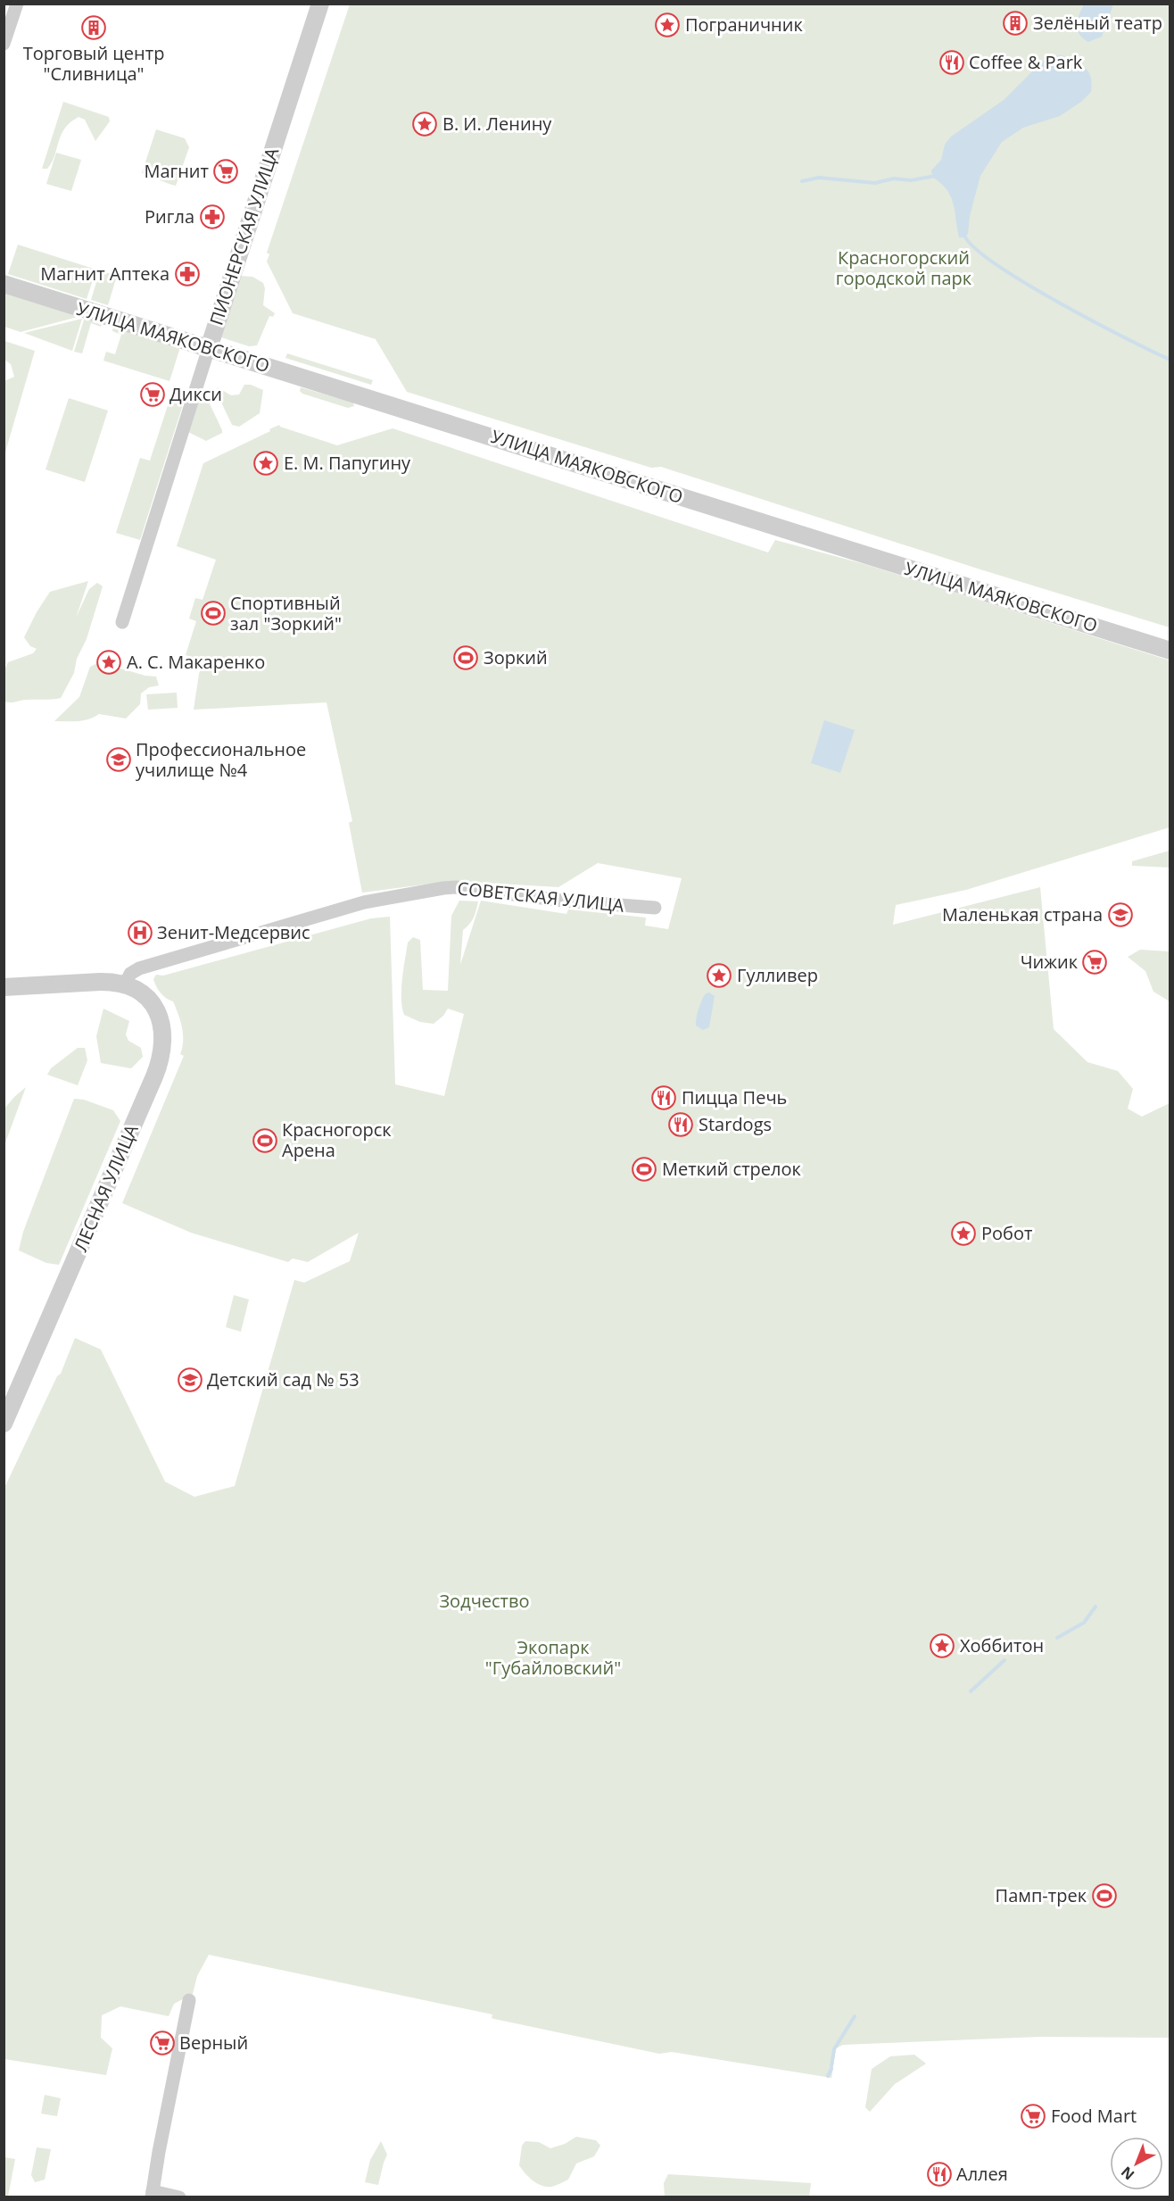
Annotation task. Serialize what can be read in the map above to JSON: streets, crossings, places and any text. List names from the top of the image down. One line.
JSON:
{"streets":{"street":["ПИОНЕРСКАЯ УЛИЦА","УЛИЦА МАЯКОВСКОГО","СОВЕТСКАЯ УЛИЦА","ЛЕСНАЯ УЛИЦА"]},"crossings":[["ПИОНЕРСКАЯ УЛИЦА","УЛИЦА МАЯКОВСКОГО"],["СОВЕТСКАЯ УЛИЦА","ЛЕСНАЯ УЛИЦА"]],"parks":["Красногорский городской парк","Зодчество","Экопарк \"Губайловский\""],"places":{"building":["Зелёный театр","Торговый центр \"Сливница\""],"place":["Пограничник","В. И. Ленину","Е. М. Папугину","А. С. Макаренко","Гулливер","Робот","Хоббитон"],"restaurant":["Coffee & Park","Пицца Печь","Stardogs","Аллея"],"supermarket":["Магнит","Дикси","Чижик","Верный","Food Mart"],"pharmacy":["Ригла","Магнит Аптека"],"sports":["Спортивный зал \"Зоркий\"","Зоркий","Красногорск Арена","Меткий стрелок","Памп-трек"],"school or university":["Профессиональное училище №4","Маленькая страна","Детский сад № 53"],"hospital":["Зенит-Медсервис"]},"north":"bottom left"}
